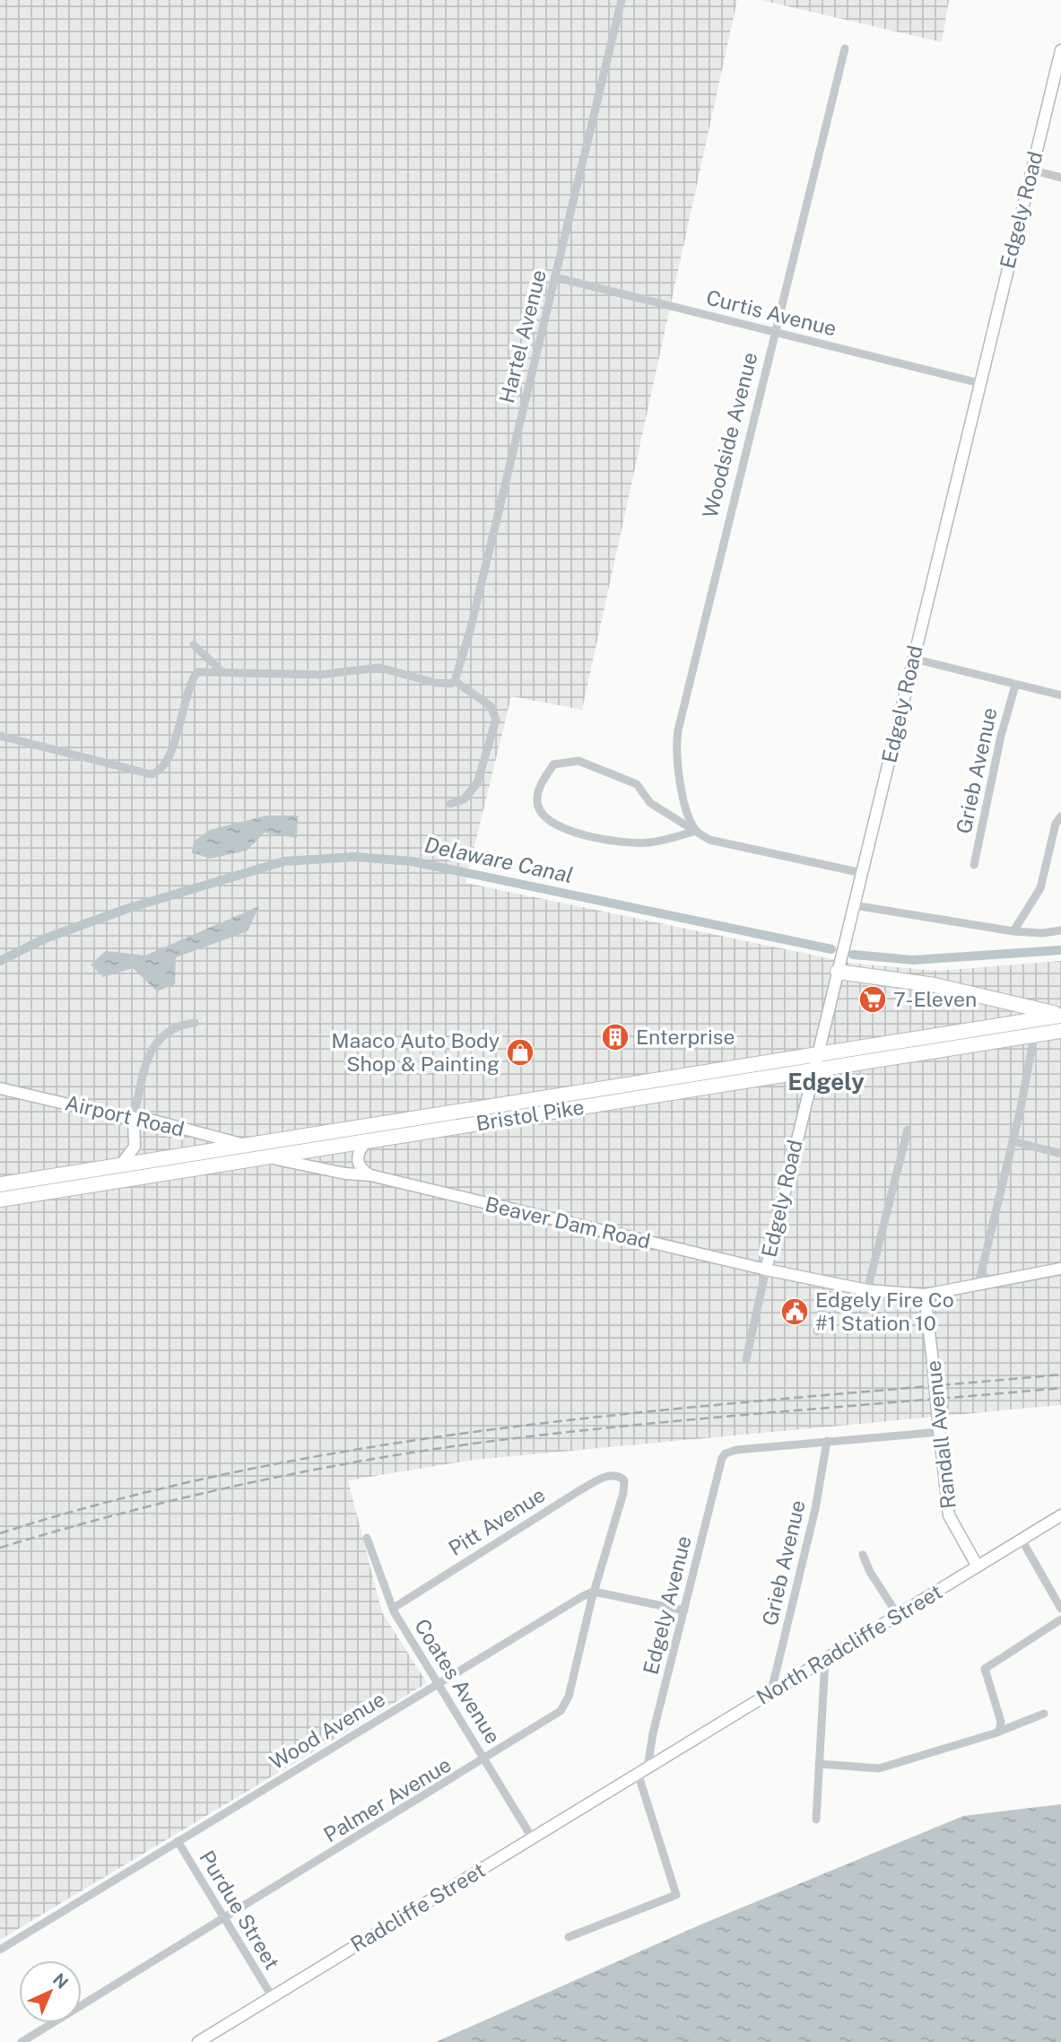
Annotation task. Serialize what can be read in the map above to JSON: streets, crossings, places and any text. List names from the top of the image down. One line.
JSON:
{"streets":{"highway":["Bristol Pike"],"main road":["Edgely Road","Airport Road","Beaver Dam Road","Randall Avenue","North Radcliffe Street","Radcliffe Street"],"street":["Curtis Avenue","Hartel Avenue","Woodside Avenue","Grieb Avenue","Pitt Avenue","Edgely Avenue","Coates Avenue","Wood Avenue","Palmer Avenue","Purdue Street"]},"crossings":[["Edgely Road","Curtis Avenue"],["Edgely Road","Bristol Pike"],["Edgely Road","Beaver Dam Road"],["Curtis Avenue","Hartel Avenue"],["Curtis Avenue","Woodside Avenue"],["Grieb Avenue","Edgely Avenue"],["Grieb Avenue","North Radcliffe Street"],["Bristol Pike","Airport Road"],["Bristol Pike","Beaver Dam Road"],["Beaver Dam Road","Randall Avenue"],["Randall Avenue","North Radcliffe Street"],["Pitt Avenue","Coates Avenue"],["Pitt Avenue","Palmer Avenue"],["Edgely Avenue","North Radcliffe Street"],["Edgely Avenue","Radcliffe Street"],["North Radcliffe Street","Radcliffe Street"],["Coates Avenue","Wood Avenue"],["Coates Avenue","Palmer Avenue"],["Coates Avenue","Radcliffe Street"],["Wood Avenue","Palmer Avenue"],["Wood Avenue","Purdue Street"],["Palmer Avenue","Purdue Street"],["Radcliffe Street","Purdue Street"]],"districts":["Edgely"],"water":["Delaware Canal"],"places":{"supermarket":["7-Eleven"],"building":["Enterprise"],"shop":["Maaco Auto Body Shop & Painting"],"public building":["Edgely Fire Co #1 Station 10"]},"north":"top right"}
